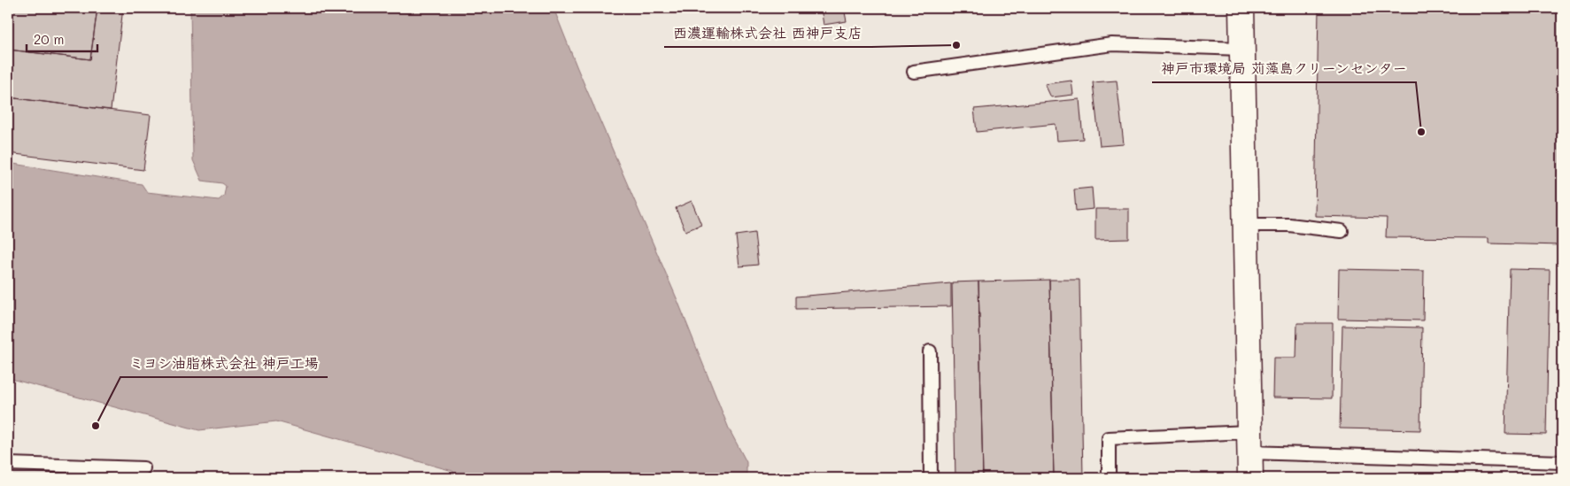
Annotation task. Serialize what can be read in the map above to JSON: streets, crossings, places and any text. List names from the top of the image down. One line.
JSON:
{"places":["西濃運輸株式会社 西神戸支店","神戸市環境局 苅藻島クリーンセンター","ミヨシ油脂株式会社 神戸工場"],"scale_bar":"20 m"}
